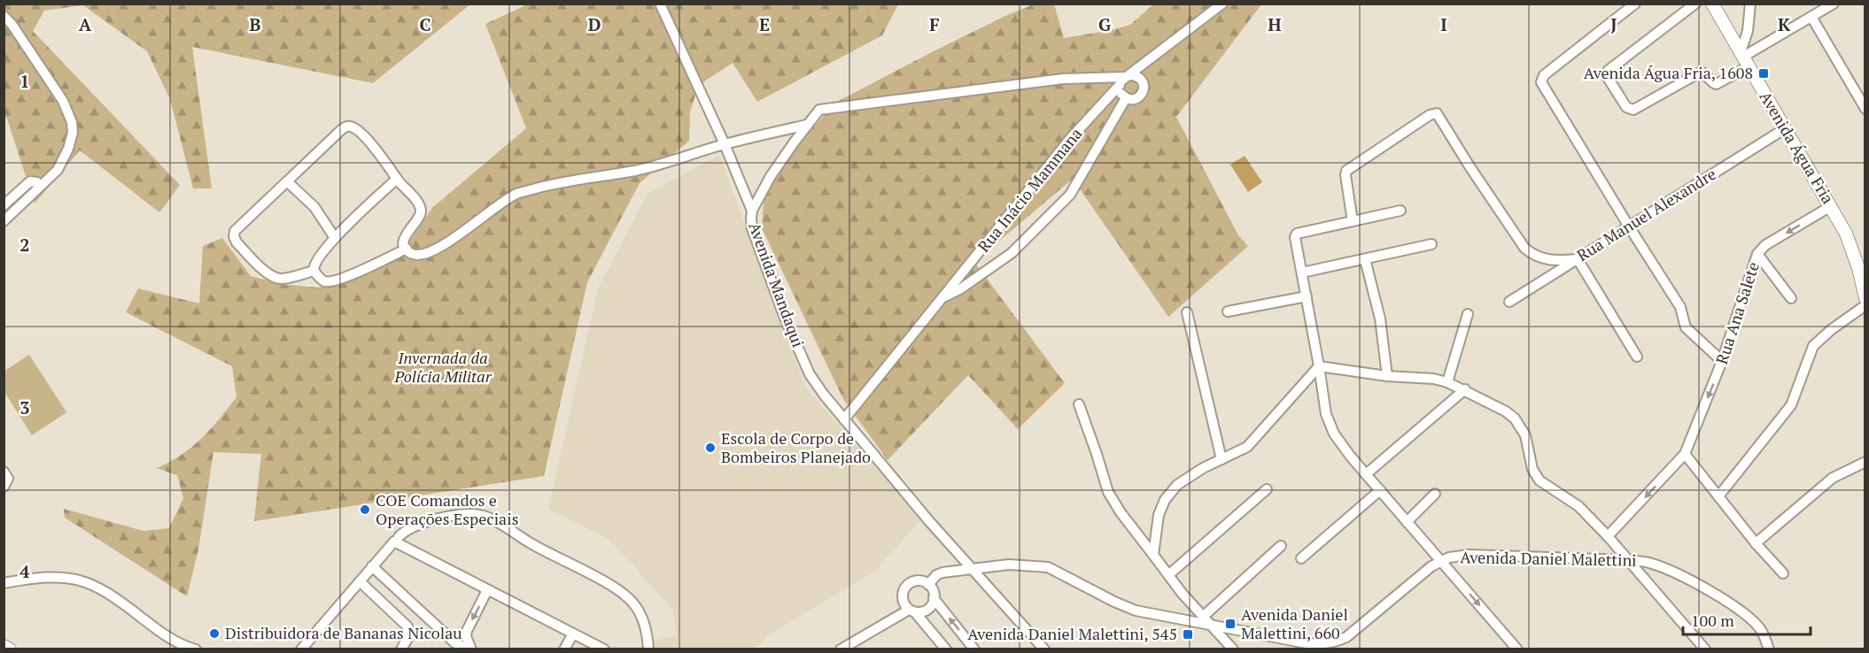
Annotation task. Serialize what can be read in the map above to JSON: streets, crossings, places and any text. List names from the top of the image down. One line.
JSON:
{"streets":{"main road":["Avenida Água Fria"],"street":["Rua Inácio Mammana","Rua Manuel Alexandre","Avenida Mandaqui","Rua Ana Salete","Avenida Daniel Malettini"]},"crossings":[["Avenida Água Fria","Rua Manuel Alexandre"],["Avenida Água Fria","Rua Ana Salete"],["Rua Inácio Mammana","Avenida Mandaqui"],["Avenida Mandaqui","Avenida Daniel Malettini"]],"parks":["Invernada da Polícia Militar"],"places":{"transit":["Avenida Água Fria, 1608","Avenida Daniel Malettini, 660","Avenida Daniel Malettini, 545"],"other":["Escola de Corpo de Bombeiros Planejado","COE Comandos e Operações Especiais","Distribuidora de Bananas Nicolau"]},"scale_bar":"100 m","grid":{"columns":["A","B","C","D","E","F","G","H","I","J","K"],"rows":["1","2","3","4"]}}
